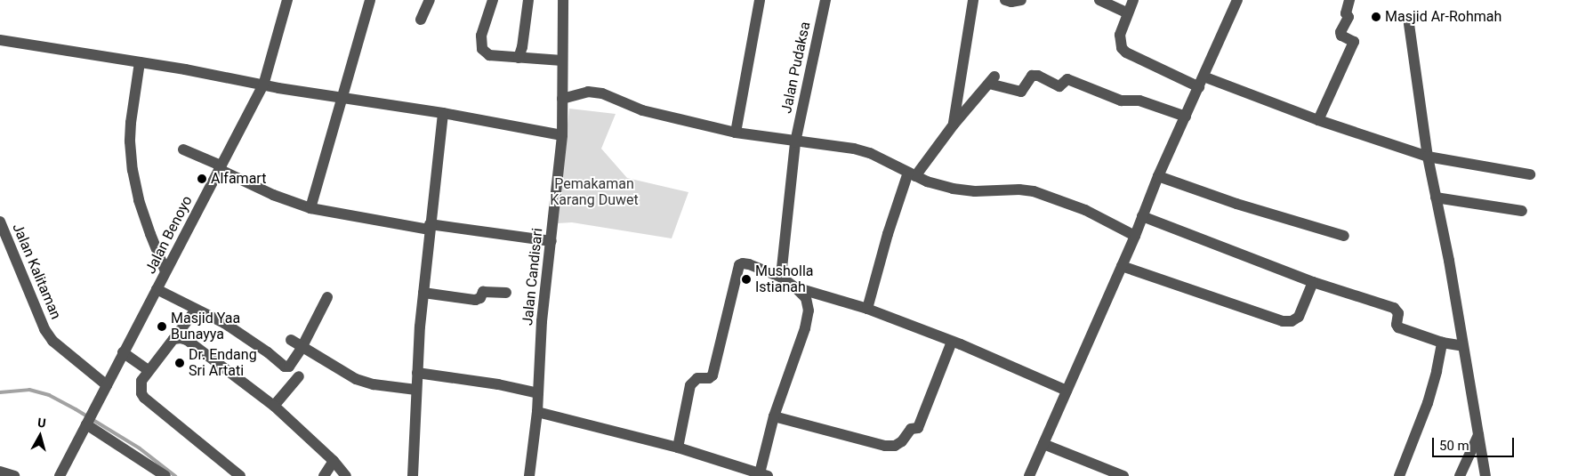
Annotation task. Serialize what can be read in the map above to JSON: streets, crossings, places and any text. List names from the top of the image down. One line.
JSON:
{"streets":{"street":["Jalan Pudaksa","Jalan Benoyo","Jalan Kalitaman","Jalan Candisari"]},"crossings":[["Jalan Benoyo","Jalan Kalitaman"]],"parks":["Pemakaman Karang Duwet"],"places":["Masjid Ar-Rohmah","Alfamart","Musholla Istianah","Masjid Yaa Bunayya","Dr. Endang Sri Artati"],"scale_bar":"50 m","north":"top"}
